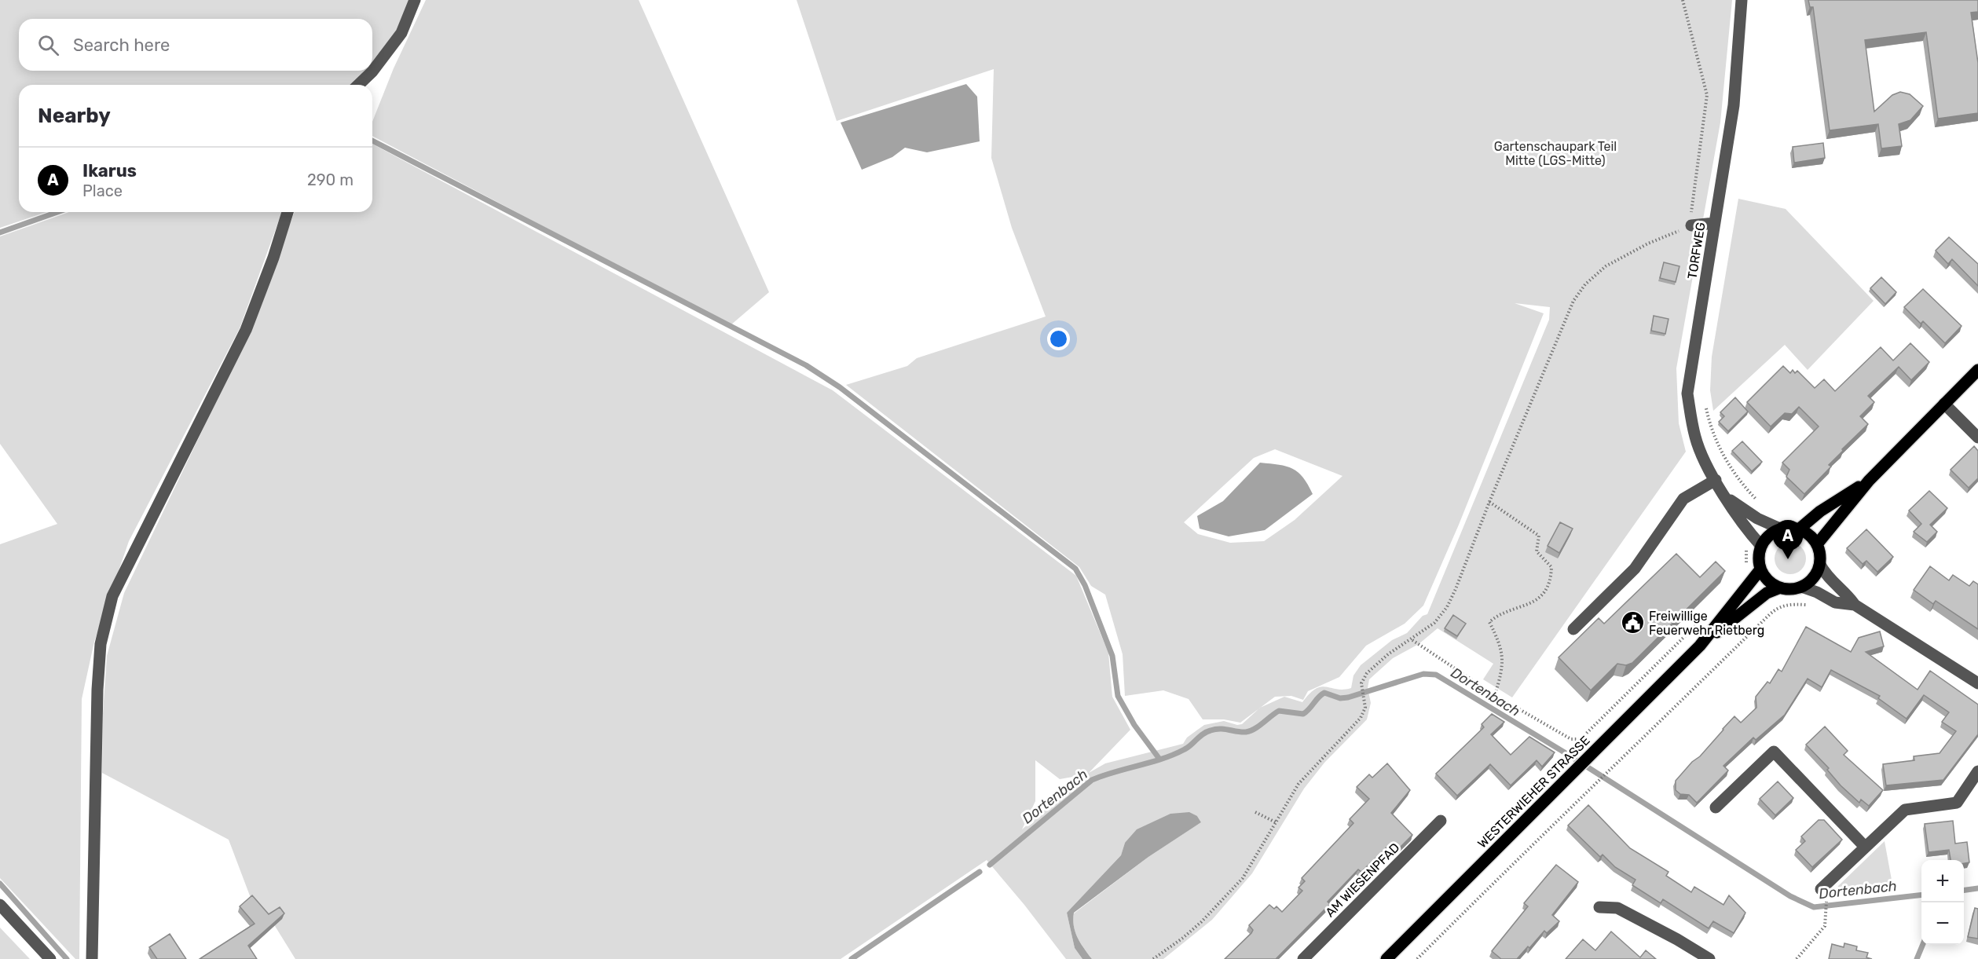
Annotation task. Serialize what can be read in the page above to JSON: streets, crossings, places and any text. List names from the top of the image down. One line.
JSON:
{"streets":{"main road":["WESTERWIEHER STRASSE"],"street":["TORFWEG","AM WIESENPFAD"]},"crossings":[["TORFWEG","WESTERWIEHER STRASSE"]],"water":["Dortenbach"],"parks":["Gartenschaupark Teil Mitte (LGS-Mitte)"],"places":{"public building":["Freiwillige Feuerwehr Rietberg"]},"page":{"search":"Search here","heading":"Nearby","list":[{"mark":"A","name":"Ikarus","note":"Place","value":"290 m"}],"pins":"A","map_buttons":["+","−"]}}
